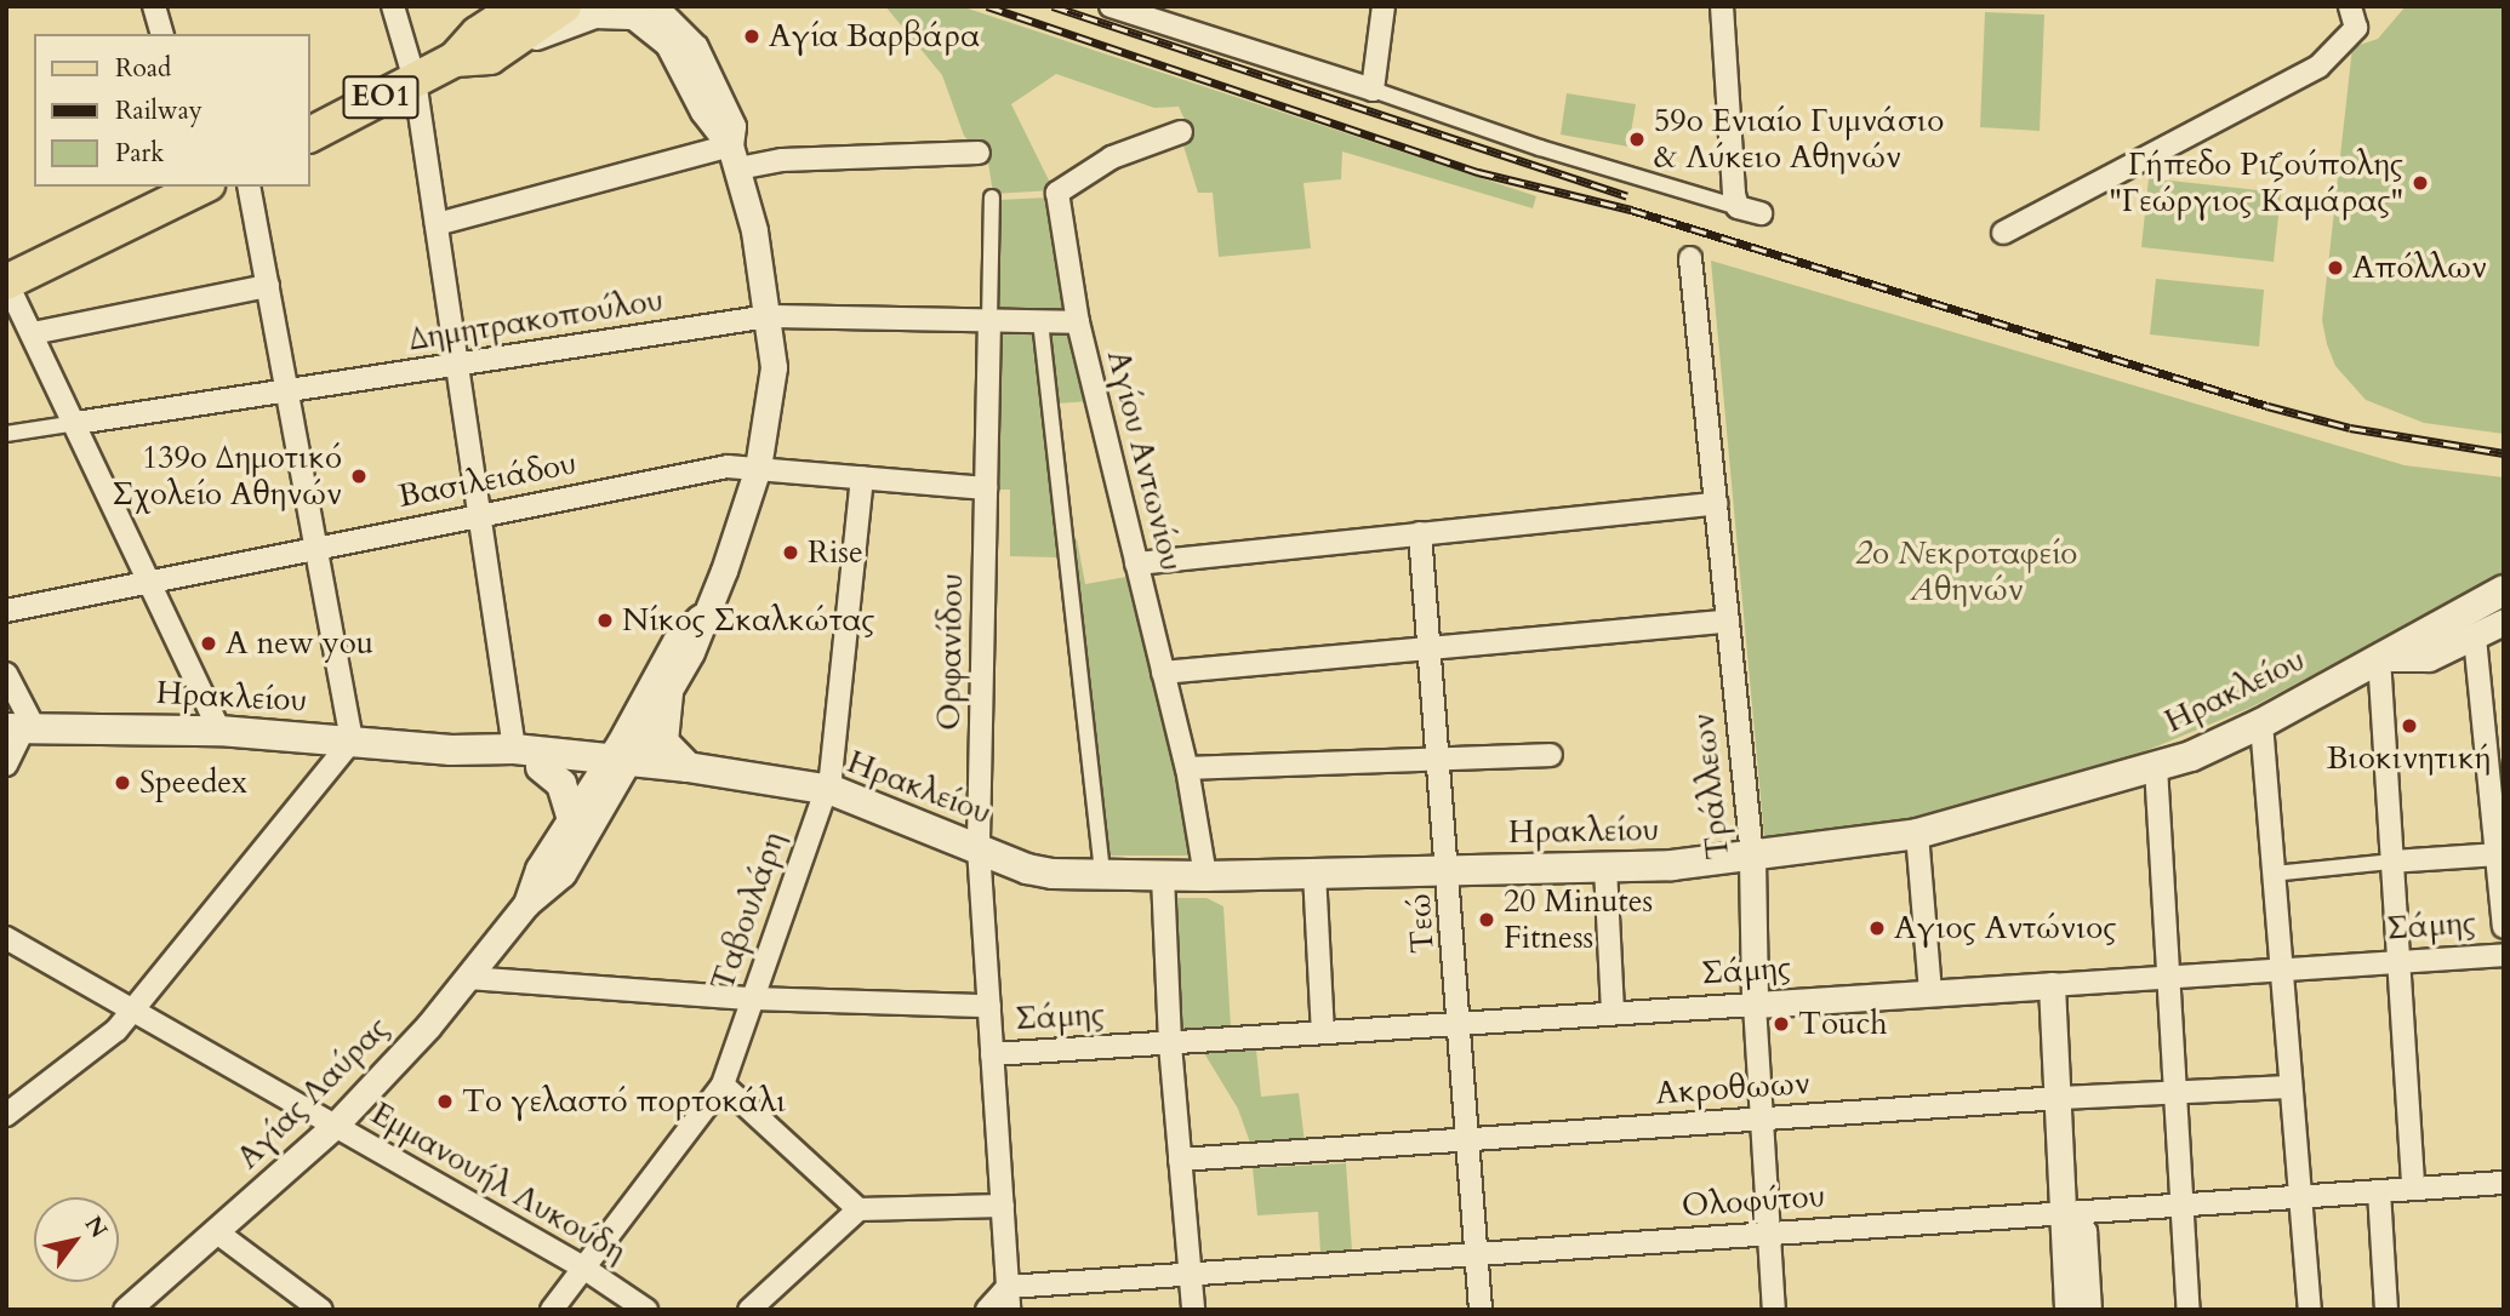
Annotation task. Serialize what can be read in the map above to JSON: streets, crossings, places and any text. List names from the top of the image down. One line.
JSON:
{"streets":{"main road":["ΕΟ1","Ηρακλείου"],"street":["Δημητρακοπούλου","Αγίου Αντωνίου","Βασιλειάδου","Ορφανίδου","Τράλλεων","Ταβουλάρη","Τεώ","Σάμης","Ακροθωων","Αγίας Λαύρας","Εμμανουήλ Λυκούδη","Ολοφύτου"]},"crossings":[["Δημητρακοπούλου","Αγίου Αντωνίου"],["Δημητρακοπούλου","Ορφανίδου"],["Δημητρακοπούλου","Αγίας Λαύρας"],["Αγίου Αντωνίου","Ηρακλείου"],["Βασιλειάδου","Ορφανίδου"],["Βασιλειάδου","Ταβουλάρη"],["Βασιλειάδου","Αγίας Λαύρας"],["Ορφανίδου","Ηρακλείου"],["Ορφανίδου","Σάμης"],["Ορφανίδου","Ολοφύτου"],["Ηρακλείου","Τράλλεων"],["Ηρακλείου","Ταβουλάρη"],["Ηρακλείου","Τεώ"],["Ηρακλείου","Αγίας Λαύρας"],["Τράλλεων","Σάμης"],["Τράλλεων","Ακροθωων"],["Τράλλεων","Ολοφύτου"],["Ταβουλάρη","Εμμανουήλ Λυκούδη"],["Τεώ","Σάμης"],["Τεώ","Ακροθωων"],["Τεώ","Ολοφύτου"],["Αγίας Λαύρας","Εμμανουήλ Λυκούδη"]],"parks":["2ο Νεκροταφείο Αθηνών"],"places":["Αγία Βαρβάρα","59ο Ενιαίο Γυμνάσιο & Λύκειο Αθηνών","Γήπεδο Ριζούπολης \"Γεώργιος Καμάρας\"","Απόλλων","139ο Δημοτικό Σχολείο Αθηνών","Rise","Νίκος Σκαλκώτας","A new you","Βιοκινητική","Speedex","20 Μinutes Fitness","Αγιος Αντώνιος","Touch","Το γελαστό πορτοκάλι"],"legend":["Road","Railway","Park"],"north":"top right"}
